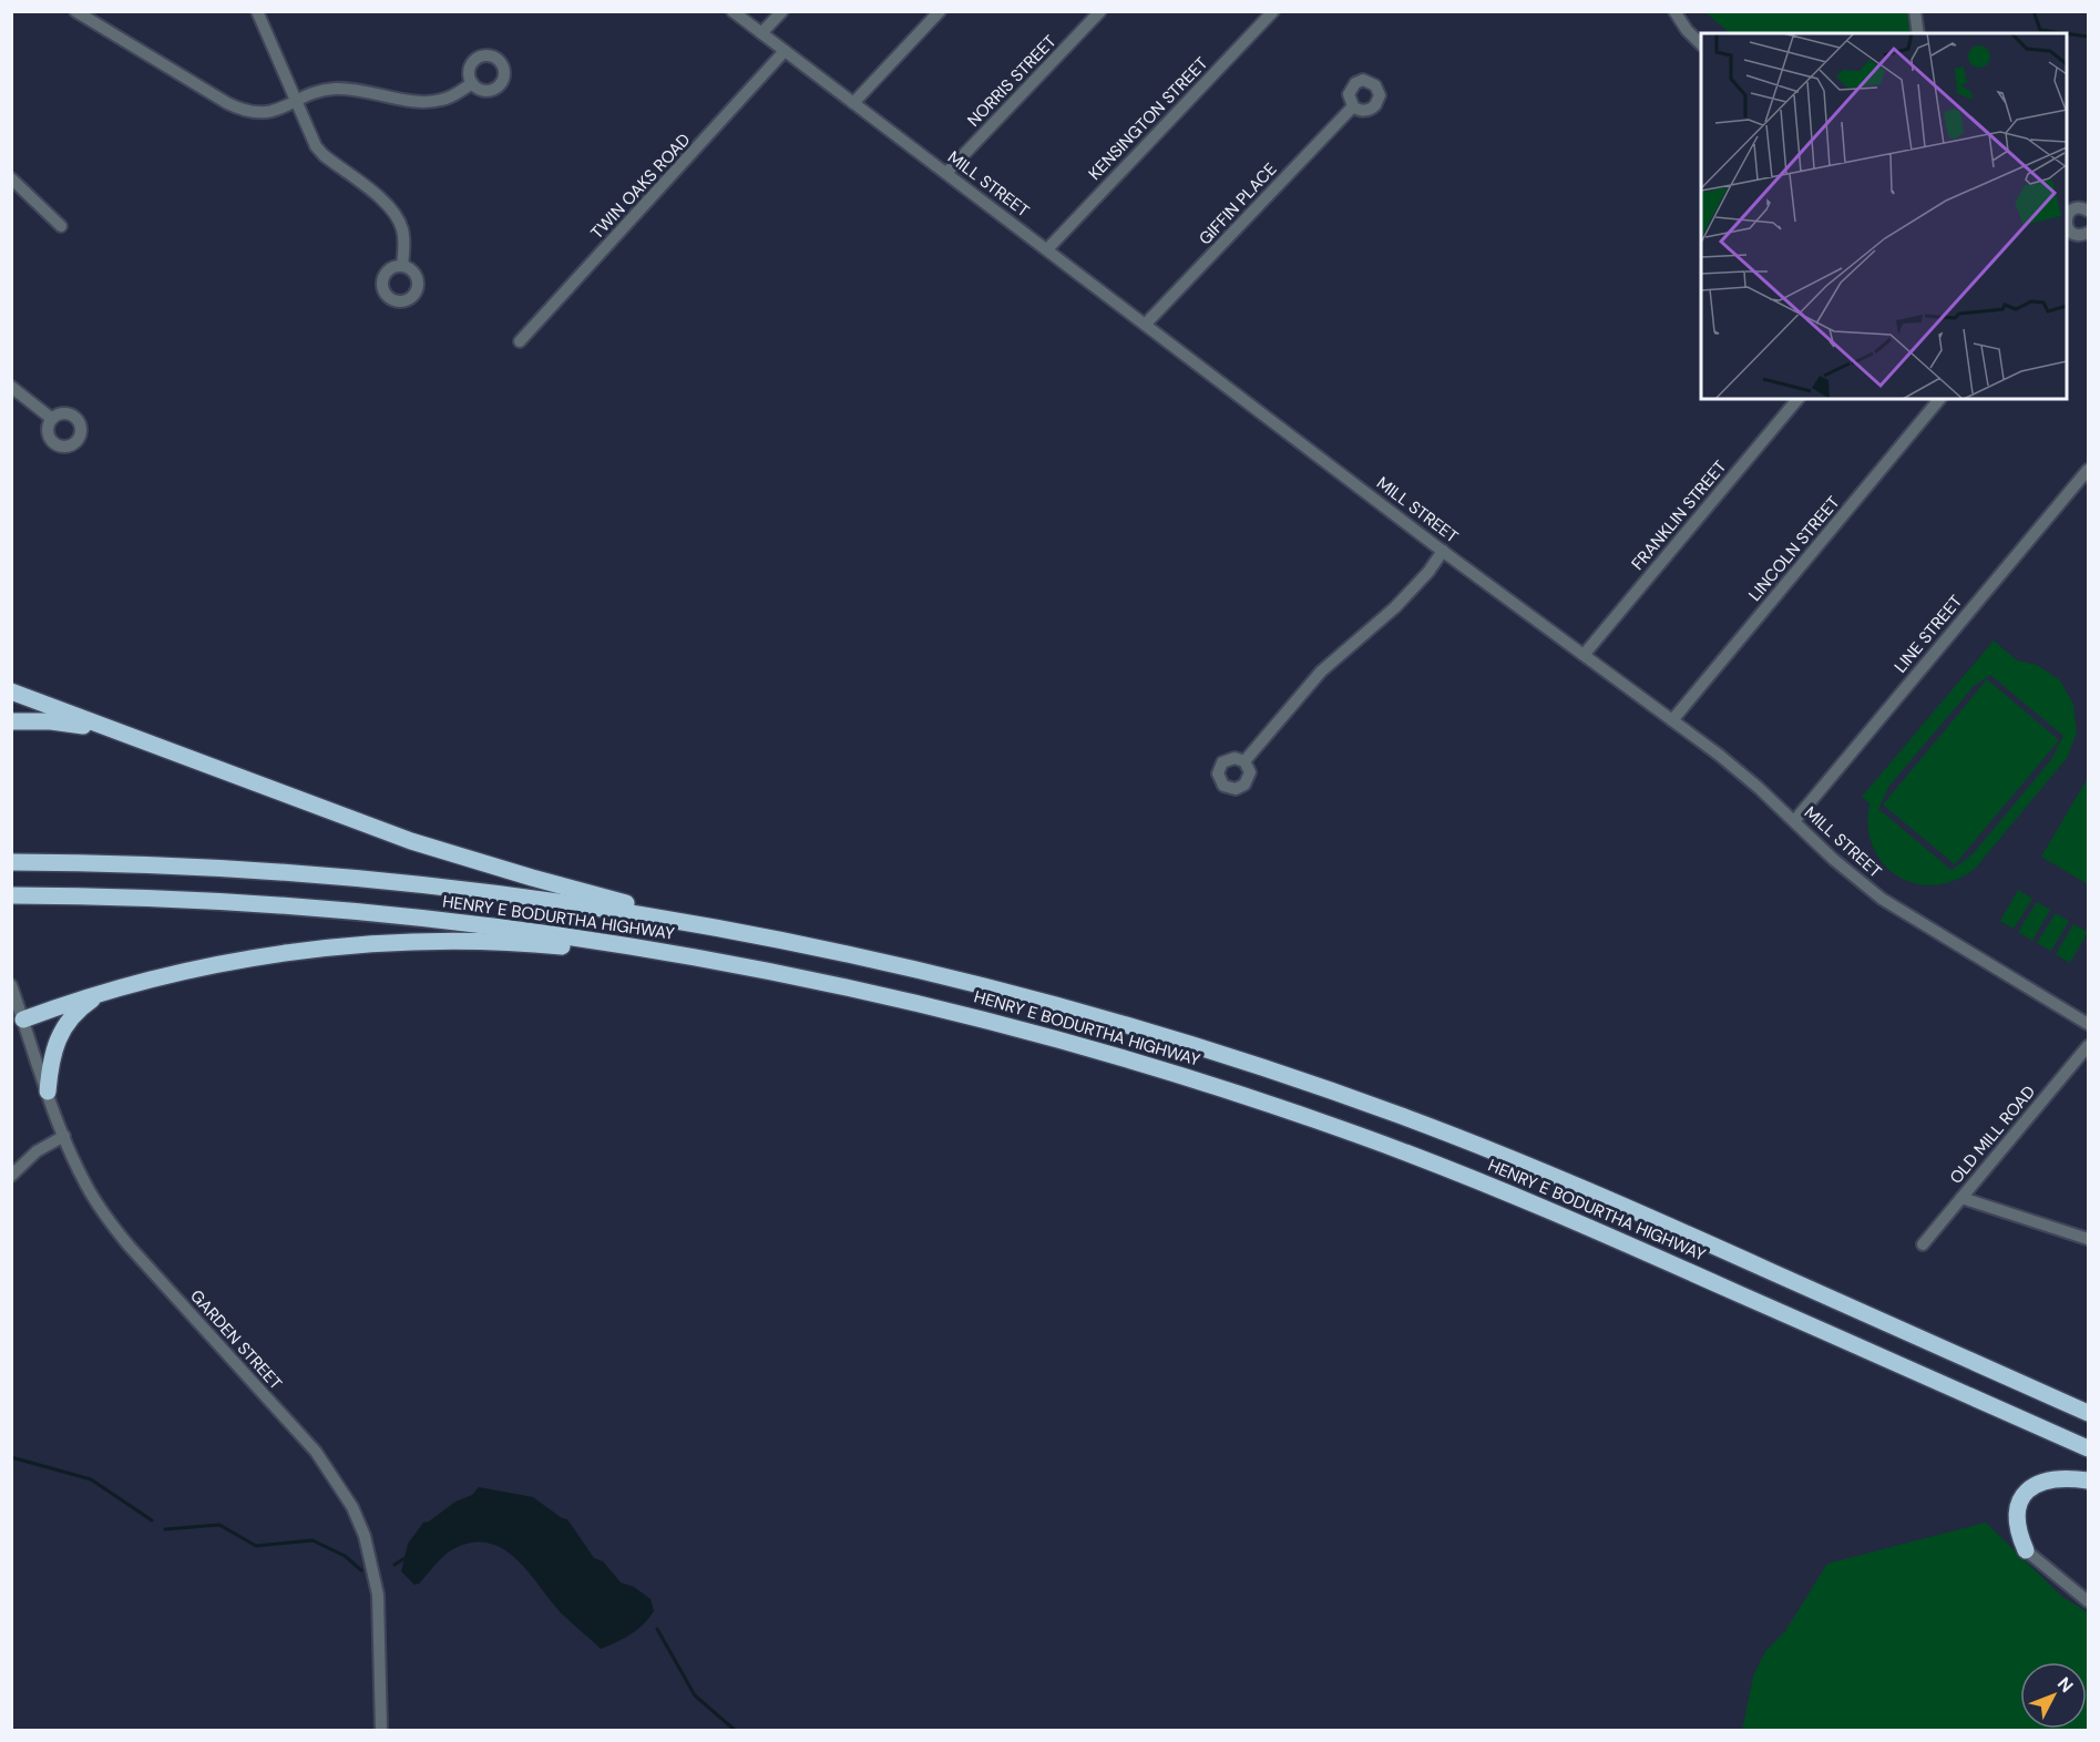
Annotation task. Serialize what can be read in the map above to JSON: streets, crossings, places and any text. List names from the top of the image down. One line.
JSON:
{"streets":{"highway":["HENRY E BODURTHA HIGHWAY"],"street":["NORRIS STREET","KENSINGTON STREET","MILL STREET","TWIN OAKS ROAD","GIFFIN PLACE","FRANKLIN STREET","LINCOLN STREET","LINE STREET","OLD MILL ROAD","GARDEN STREET"]},"crossings":[["NORRIS STREET","MILL STREET"],["KENSINGTON STREET","MILL STREET"],["MILL STREET","TWIN OAKS ROAD"],["MILL STREET","GIFFIN PLACE"],["MILL STREET","FRANKLIN STREET"],["MILL STREET","LINCOLN STREET"],["MILL STREET","LINE STREET"]],"north":"top right"}
